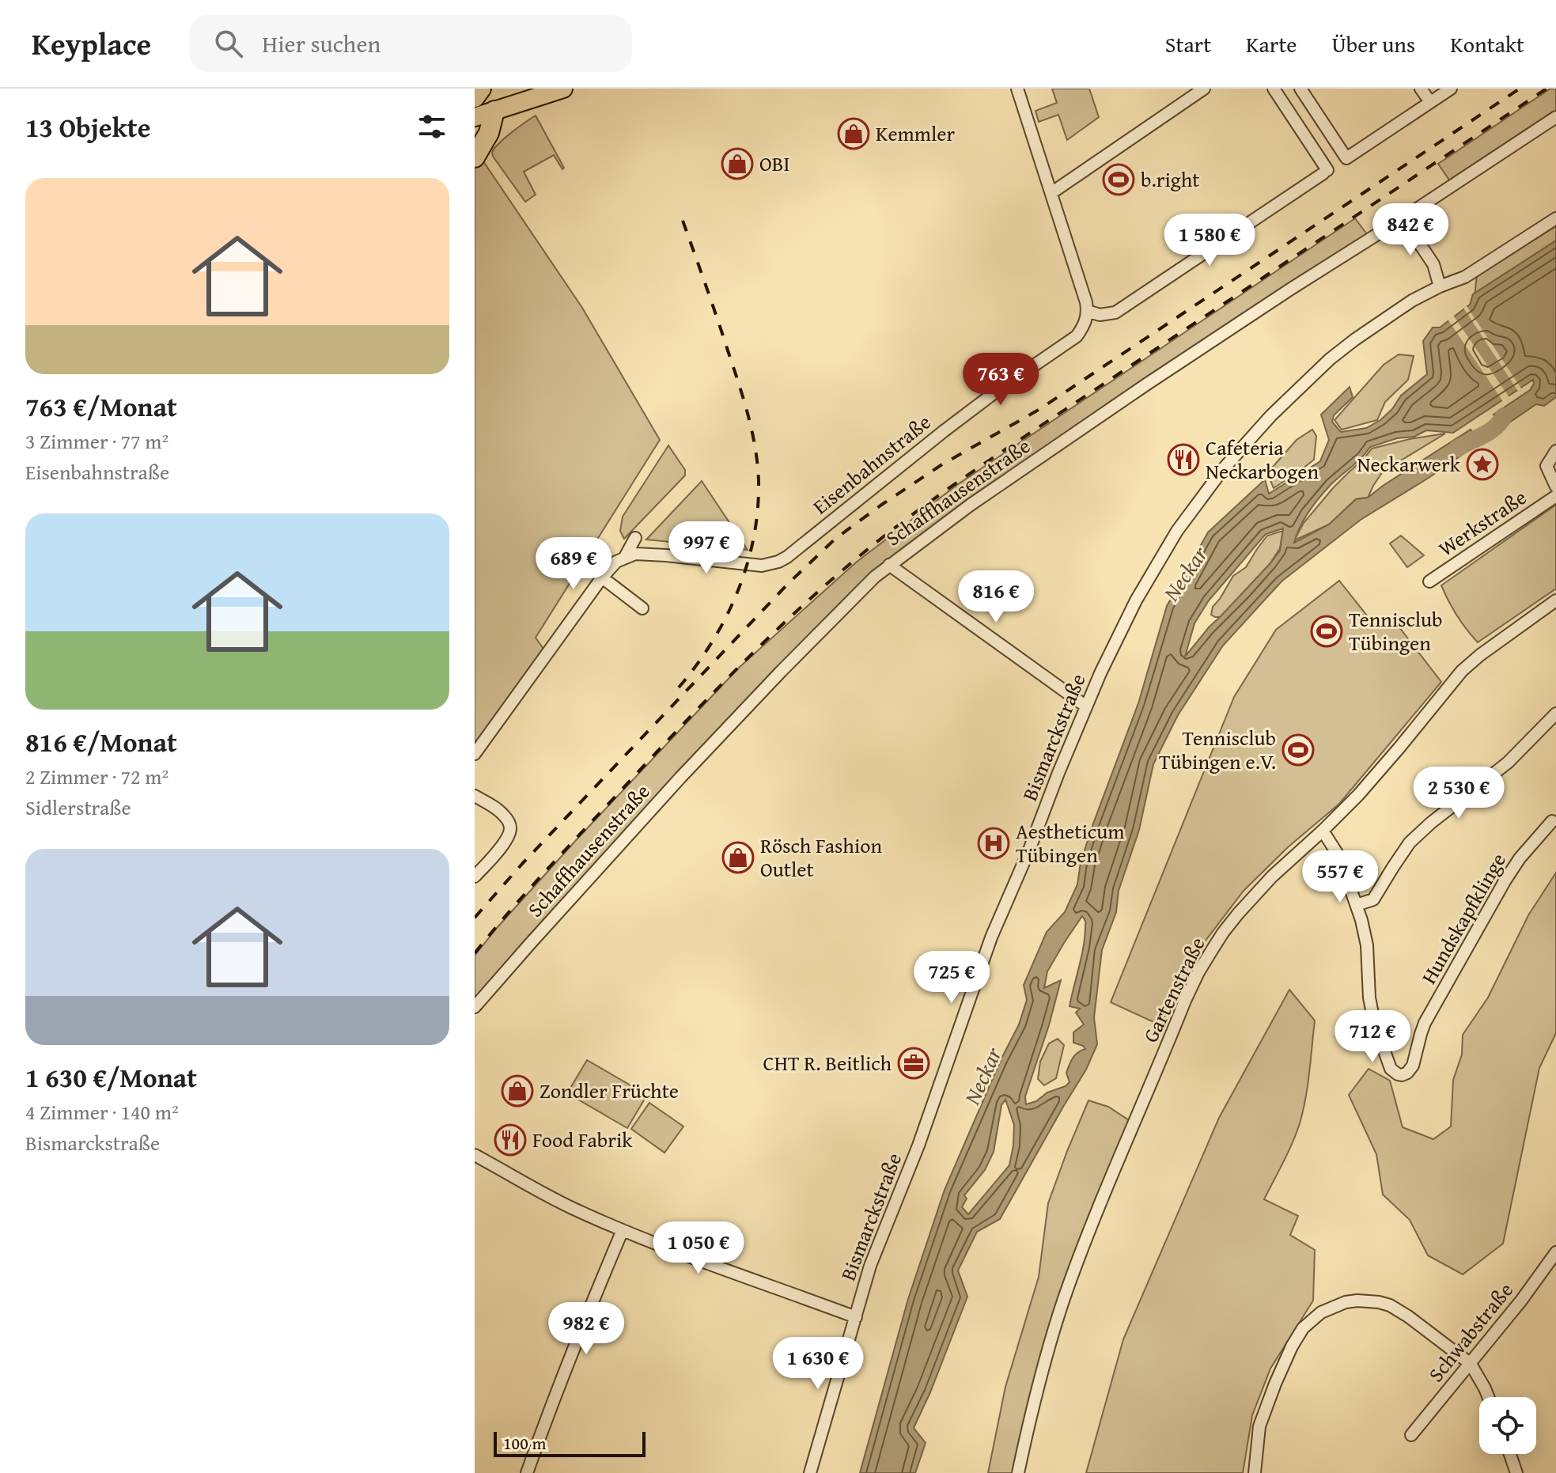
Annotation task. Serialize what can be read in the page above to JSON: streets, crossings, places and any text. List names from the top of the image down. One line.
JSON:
{"streets":{"street":["Eisenbahnstraße","Schaffhausenstraße","Werkstraße","Bismarckstraße","Hundskapfklinge","Gartenstraße","Schwabstraße"]},"crossings":[["Hundskapfklinge","Gartenstraße"]],"water":["Neckar"],"places":{"shop":["Kemmler","OBI","Rösch Fashion Outlet","Zondler Früchte"],"sports":["b.right","Tennisclub Tübingen","Tennisclub Tübingen e.V."],"restaurant":["Cafeteria Neckarbogen","Food Fabrik"],"place":["Neckarwerk"],"hospital":["Aestheticum Tübingen"],"office":["CHT R. Beitlich"]},"scale_bar":"100 m","page":{"header":"Keyplace","search":"Hier suchen","nav":["Start","Karte","Über uns","Kontakt"],"heading":"13 Objekte","list":[{"name":"763 €/Monat","note":"3 Zimmer · 77 m² · Eisenbahnstraße"},{"name":"816 €/Monat","note":"2 Zimmer · 72 m² · Sidlerstraße"},{"name":"1 630 €/Monat","note":"4 Zimmer · 140 m² · Bismarckstraße"}],"price":["842 €","1 580 €","763 €","997 €","689 €","816 €","2 530 €","557 €","725 €","712 €","1 050 €","982 €","1 630 €"],"scale":"100 m"}}
